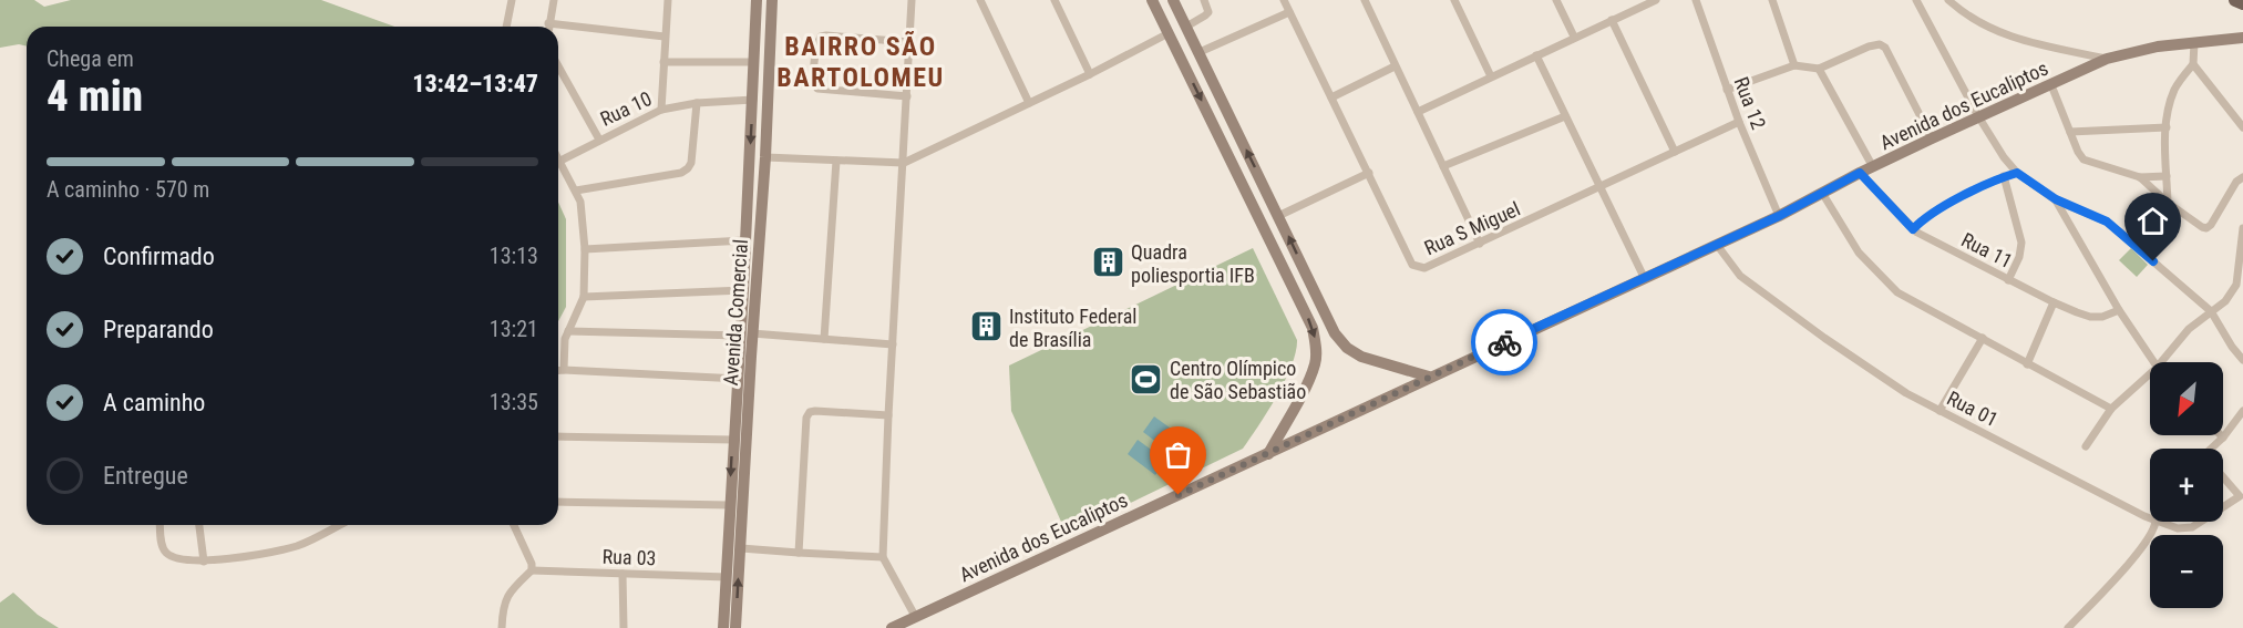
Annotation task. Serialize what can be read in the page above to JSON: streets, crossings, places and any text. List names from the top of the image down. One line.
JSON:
{"streets":{"street":["Rua 12","Avenida dos Eucaliptos","Rua 10","Rua S Miguel","Rua 11","Avenida Comercial","Rua 01","Rua 03"]},"crossings":[["Rua 12","Avenida dos Eucaliptos"],["Rua 12","Rua S Miguel"],["Avenida dos Eucaliptos","Rua 11"],["Avenida dos Eucaliptos","Rua 01"],["Rua 10","Avenida Comercial"],["Avenida Comercial","Rua 03"]],"districts":["BAIRRO SÃO BARTOLOMEU"],"places":{"building":["Quadra poliesportia IFB","Instituto Federal de Brasília"],"sports":["Centro Olímpico de São Sebastião"]},"north":"bottom left","page":{"heading":["4 min","Chega em","13:42–13:47"],"bar":"A caminho · 570 m","list":[["Confirmado","13:13"],["Preparando","13:21"],["A caminho","13:35"],"Entregue"],"map_buttons":["+","−"]}}
